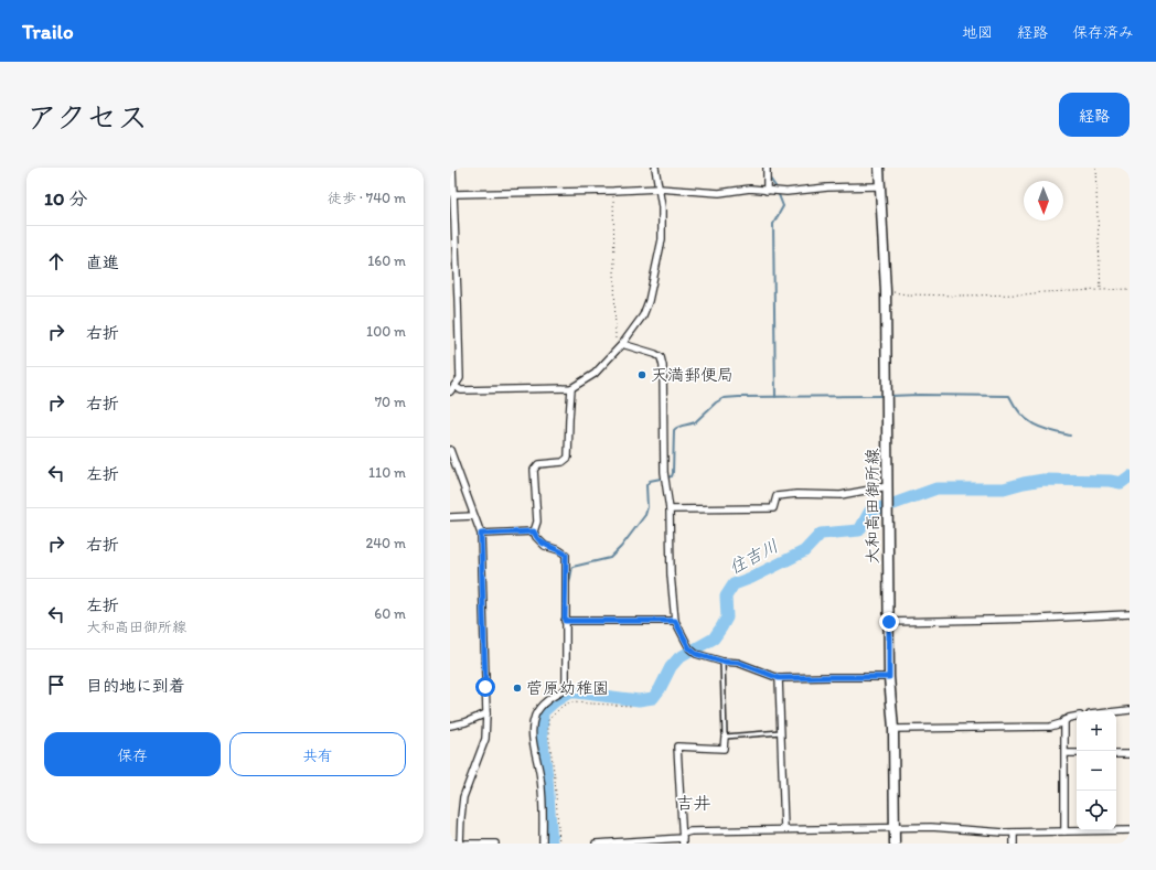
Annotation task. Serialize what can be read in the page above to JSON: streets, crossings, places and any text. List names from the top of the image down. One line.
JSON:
{"streets":{"main road":["大和高田御所線"]},"districts":["吉井"],"water":["住吉川"],"places":["天満郵便局","菅原幼稚園"],"north":"bottom","page":{"header":"Trailo","nav":["地図","経路","保存済み"],"title":"アクセス","buttons":["経路",["保存","共有"]],"heading":["10 分","徒歩 · 740 m"],"list":[["直進","160 m"],["右折","100 m"],["右折","70 m"],["左折","110 m"],["右折","240 m"],["左折","大和高田御所線","60 m"],"目的地に到着"],"map_buttons":["+","−"]}}
